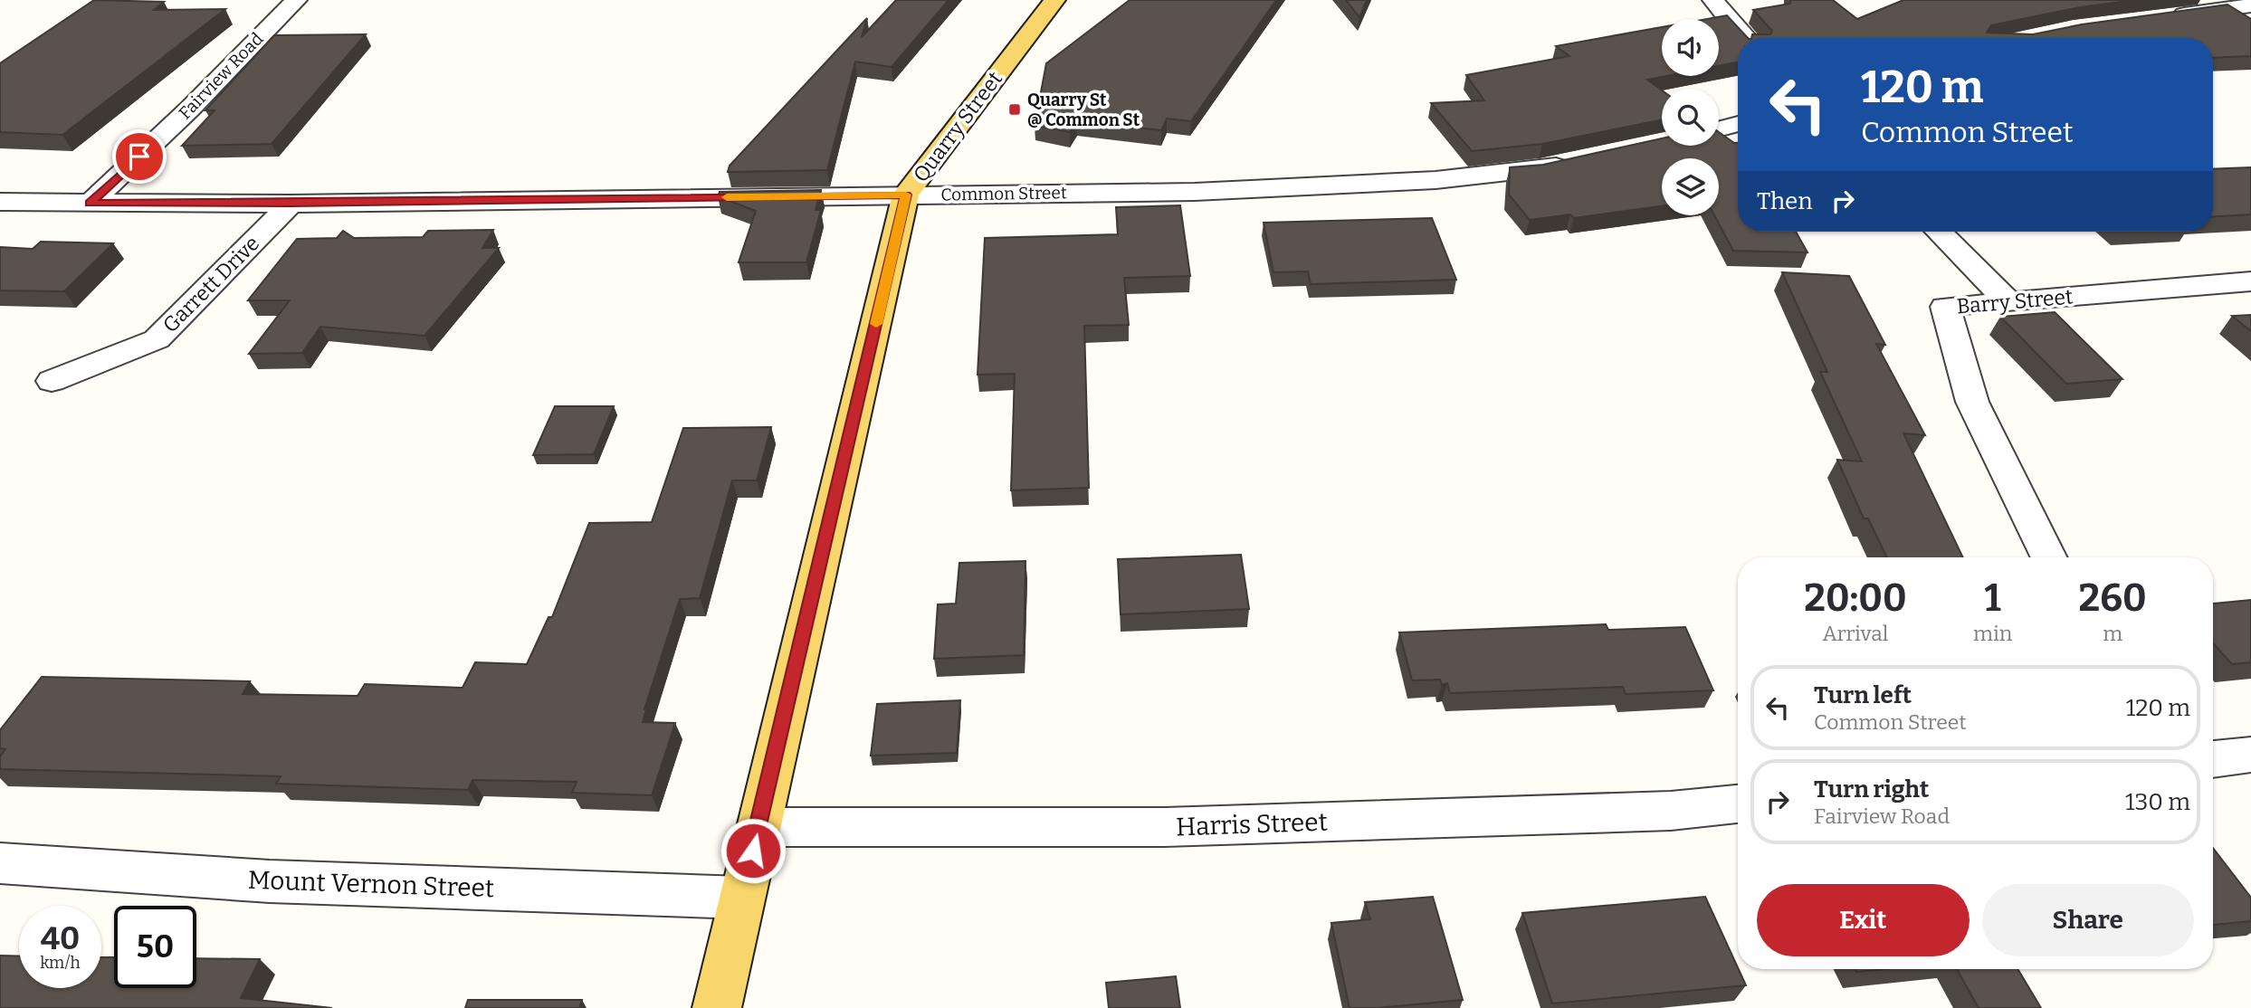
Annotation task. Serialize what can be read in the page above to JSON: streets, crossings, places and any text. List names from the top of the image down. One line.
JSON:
{"streets":{"main road":["Quarry Street"],"street":["Fairview Road","Common Street","Garrett Drive","Barry Street","Harris Street","Mount Vernon Street"]},"crossings":[["Fairview Road","Common Street"],["Quarry Street","Common Street"],["Quarry Street","Harris Street"],["Quarry Street","Mount Vernon Street"],["Common Street","Garrett Drive"]],"places":{"transit":["Quarry St @ Common St"]},"page":{"turn":["120 m","Common Street"],"then":"Then","eta":["20:00","Arrival","1","min","260","m"],"list":[{"name":"Turn left","note":"Common Street","value":"120 m"},{"name":"Turn right","note":"Fairview Road","value":"130 m"}],"buttons":["Exit","Share"],"speed":"40 km/h","limit":"50"}}
